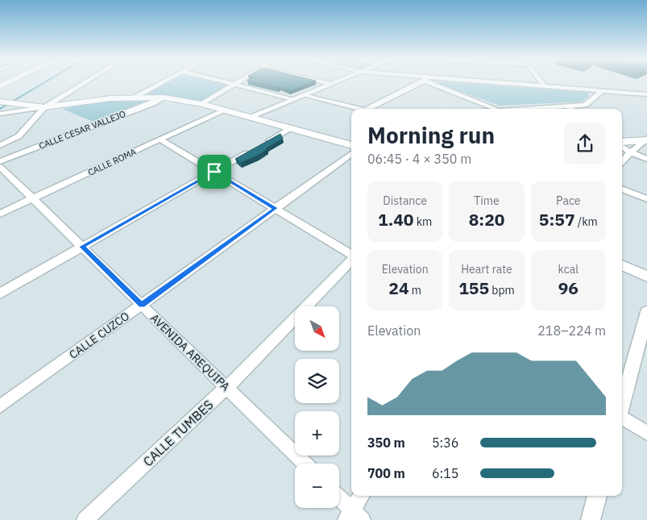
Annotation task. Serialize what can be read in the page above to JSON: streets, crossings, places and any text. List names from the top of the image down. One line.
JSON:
{"streets":{"street":["CALLE CESAR VALLEJO","CALLE ROMA","CALLE CUZCO","AVENIDA AREQUIPA","CALLE TUMBES"]},"crossings":[["CALLE ROMA","AVENIDA AREQUIPA"],["CALLE CUZCO","AVENIDA AREQUIPA"],["AVENIDA AREQUIPA","CALLE TUMBES"]],"north":"bottom right","page":{"heading":["Morning run","06:45 · 4 × 350 m"],"stats":[["Distance","1.40 km"],["Time","8:20"],["Pace","5:57 /km"],["Elevation","24 m"],["Heart rate","155 bpm"],["kcal","96"]],"map_buttons":["+","−"],"chart":["Elevation","218–224 m"],"list":[{"name":"350 m","note":"5:36"},{"name":"700 m","note":"6:15"}]}}
